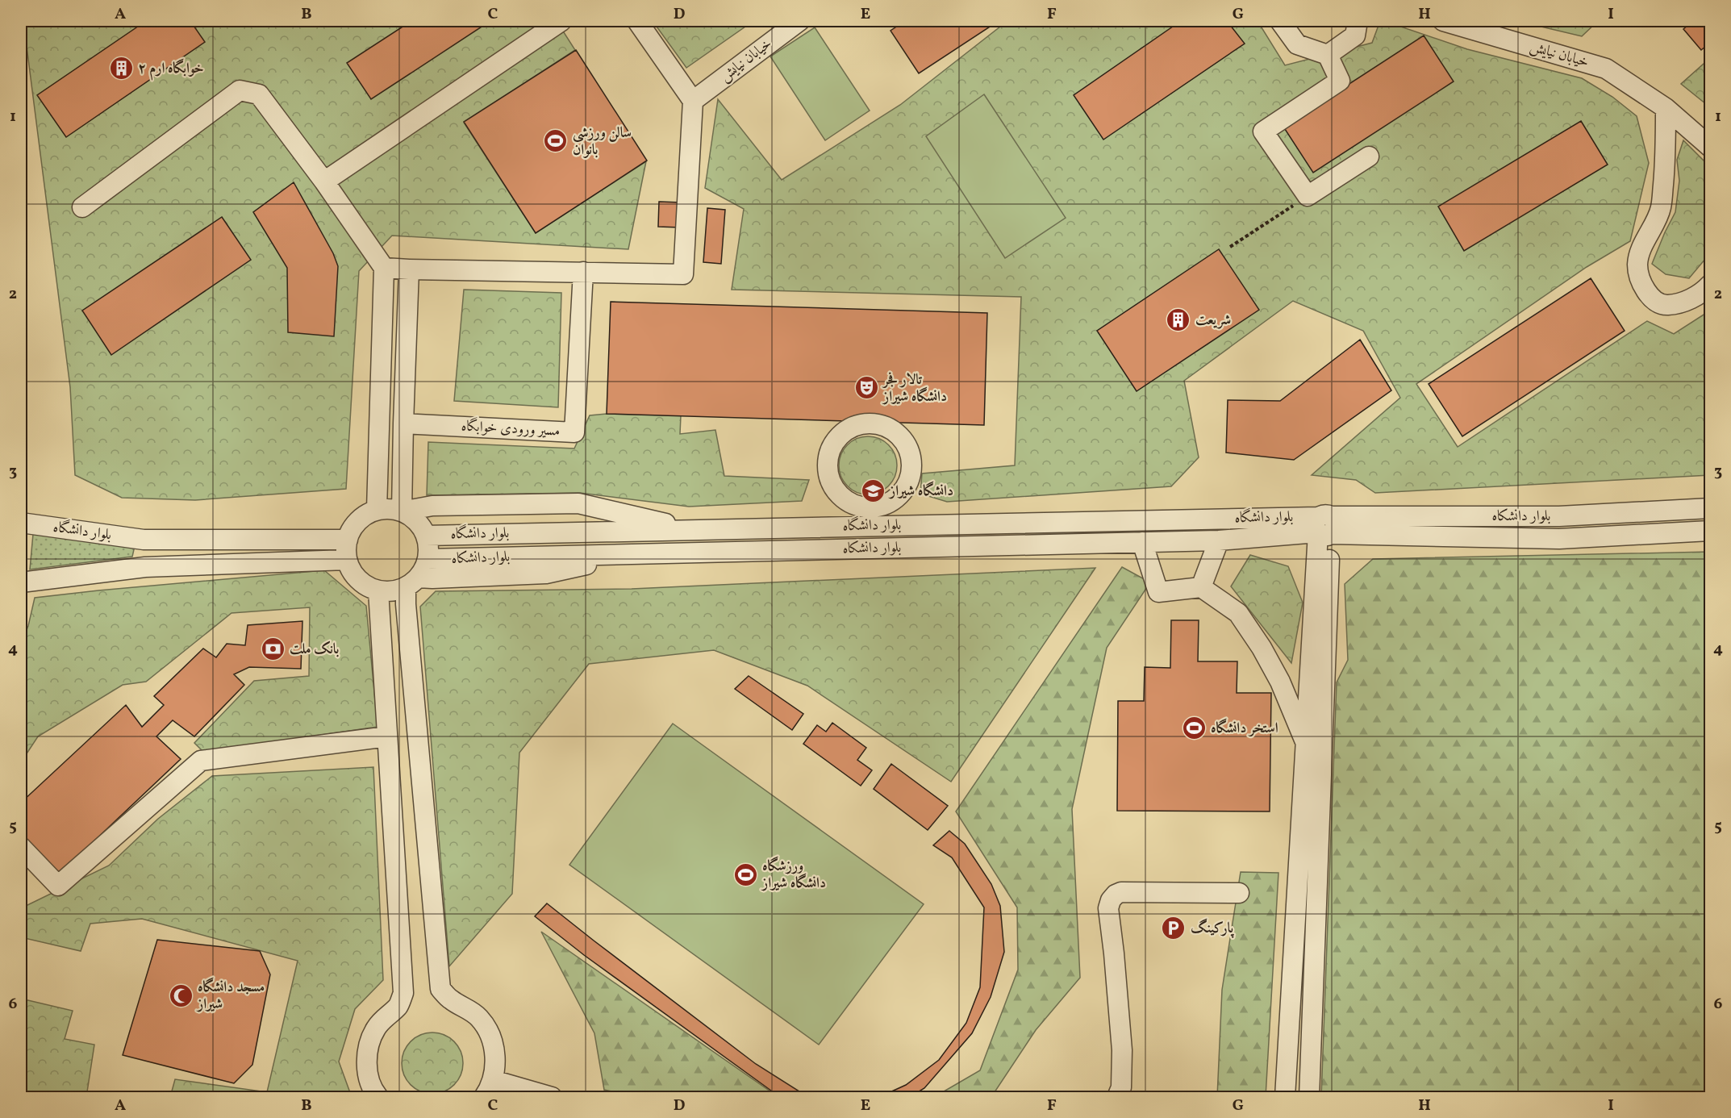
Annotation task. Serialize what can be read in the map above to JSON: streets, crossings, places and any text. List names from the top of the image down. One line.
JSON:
{"streets":{"street":["خیابان نیایش","مسیر ورودی خوابگاه","بلوار دانشکاه","بلوار دانشگاه"]},"crossings":[["بلوار دانشکاه","بلوار دانشگاه"]],"places":{"building":["خوابگاه ارم ۲","شریعت"],"sports":["سالن ورزشی بانوان","استخر دانشگاه","ورزشگاه دانشگاه شیراز"],"theatre":["تالار فجر دانشگاه شیراز"],"school or university":["دانشگاه شیراز"],"bank":["بانک ملت"],"parking":["پارکینگ"],"mosque":["مسجد دانشگاه شیراز"]},"grid":{"columns":["A","B","C","D","E","F","G","H","I"],"rows":["1","2","3","4","5","6"]}}
